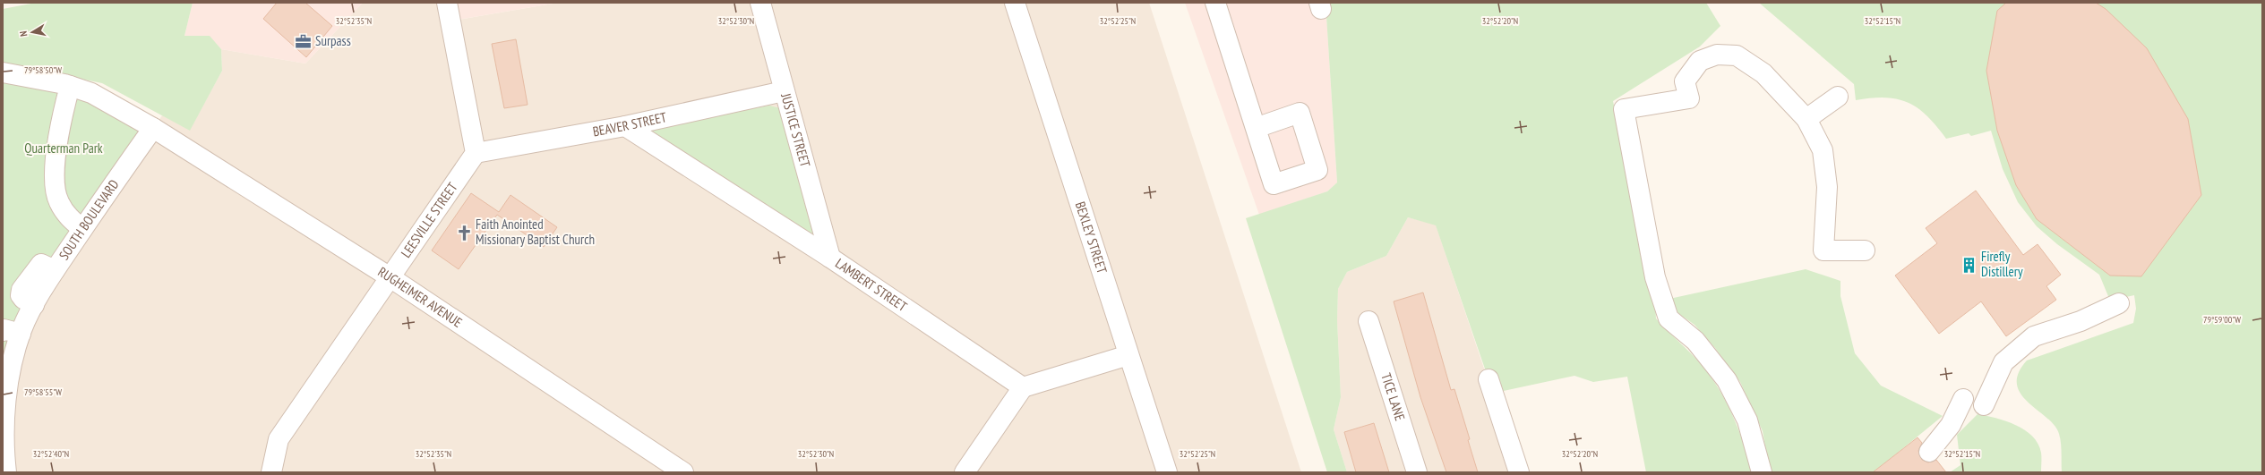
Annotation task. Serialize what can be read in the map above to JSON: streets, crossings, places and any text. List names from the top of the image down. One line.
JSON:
{"streets":{"street":["BEAVER STREET","JUSTICE STREET","SOUTH BOULEVARD","LEESVILLE STREET","BEXLEY STREET","LAMBERT STREET","RUGHEIMER AVENUE","TICE LANE"]},"crossings":[["BEAVER STREET","JUSTICE STREET"],["BEAVER STREET","LEESVILLE STREET"],["BEAVER STREET","LAMBERT STREET"],["JUSTICE STREET","LAMBERT STREET"],["SOUTH BOULEVARD","RUGHEIMER AVENUE"],["LEESVILLE STREET","RUGHEIMER AVENUE"]],"parks":["Quarterman Park"],"places":{"office":["Surpass"],"church":["Faith Anointed Missionary Baptist Church"],"building":["Firefly Distillery"]},"north":"left","coordinates":["32°52'35\"N","32°52'30\"N","32°52'25\"N","32°52'20\"N","32°52'15\"N","79°58'50\"W","79°59'00\"W","79°58'55\"W","32°52'40\"N"]}
